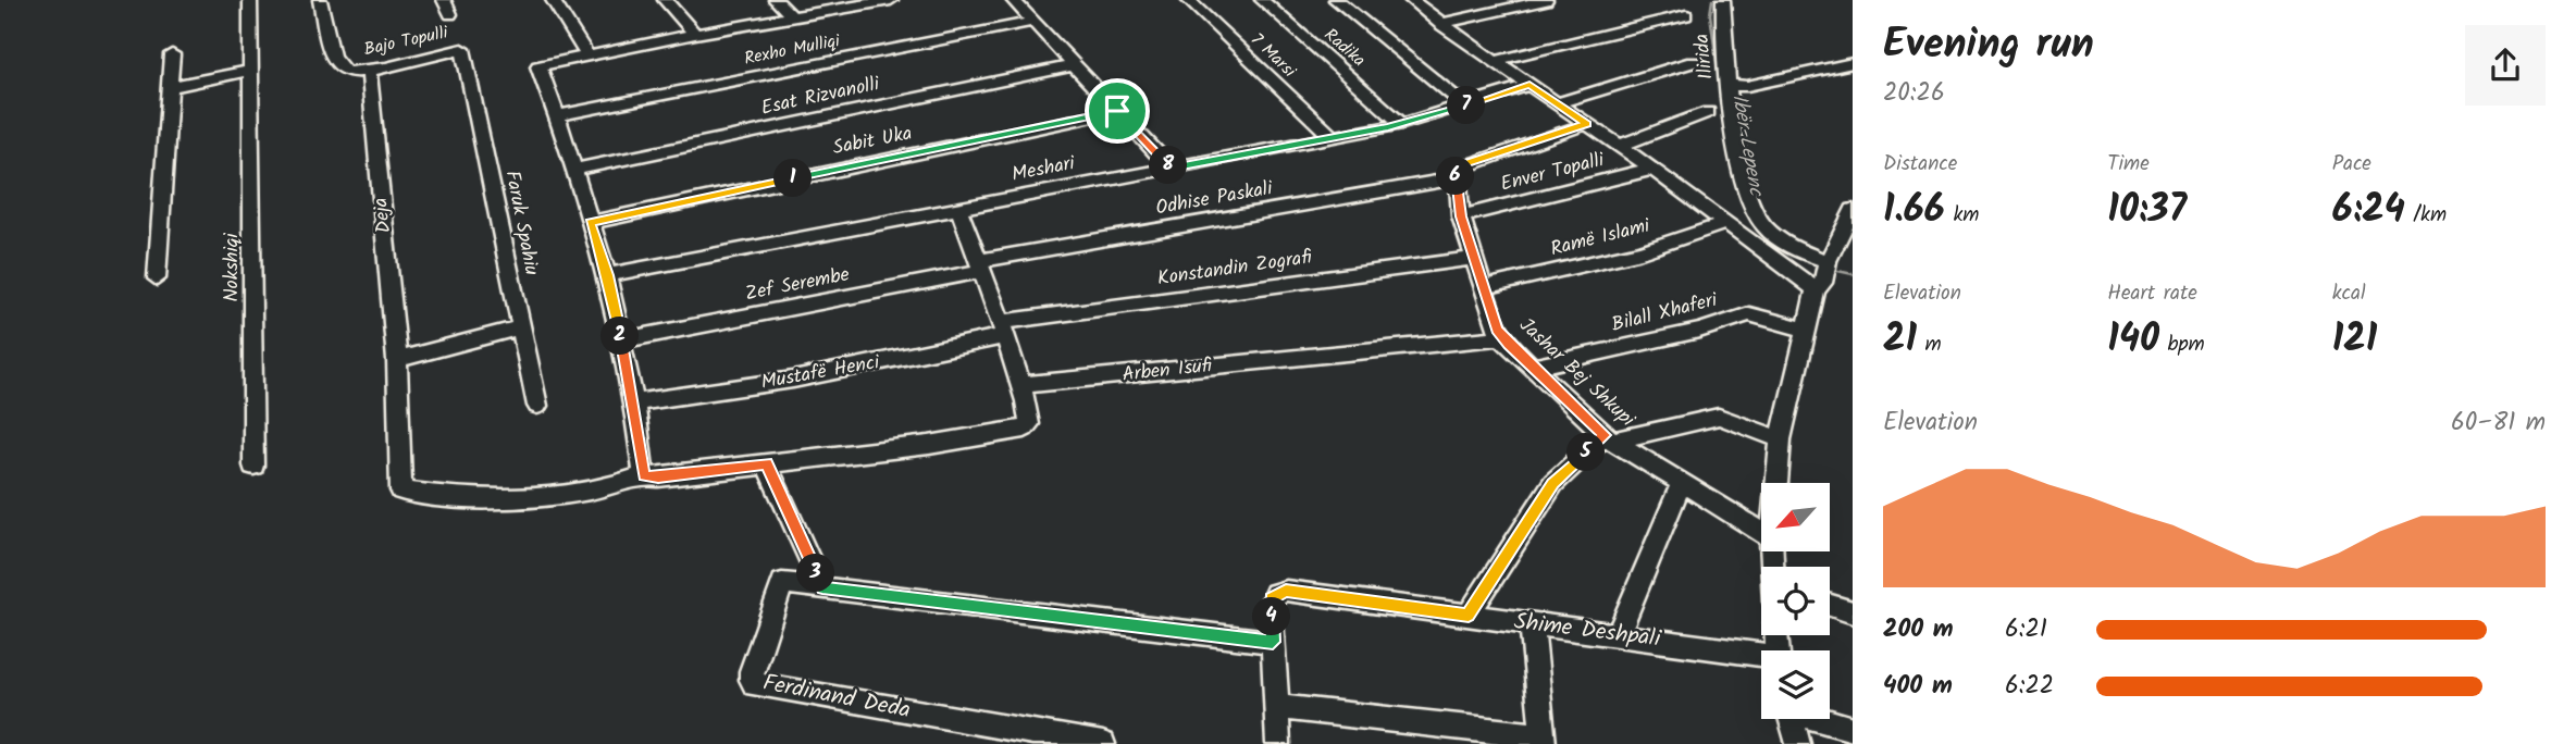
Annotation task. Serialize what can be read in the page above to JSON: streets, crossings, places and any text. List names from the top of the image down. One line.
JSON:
{"streets":{"street":["Bajo Topulli","Radika","Rexho Mulliqi","7 Marsi","Ilirida","Esat Rizvanolli","Sabit Uka","Meshari","Enver Topalli","Odhise Paskali","Deja","Faruk Spahiu","Ramë Islami","Nokshiqi","Konstandin Zografi","Zef Serembe","Bilall Xhaferi","Arben Isufi","Mustafë Henci","Jashar Bej Shkupi","Shime Deshpali","Ferdinand Deda"]},"crossings":[["Bajo Topulli","Deja"],["Bajo Topulli","Faruk Spahiu"],["Radika","Meshari"],["7 Marsi","Meshari"],["Enver Topalli","Jashar Bej Shkupi"],["Odhise Paskali","Zef Serembe"],["Odhise Paskali","Jashar Bej Shkupi"],["Ramë Islami","Jashar Bej Shkupi"],["Konstandin Zografi","Mustafë Henci"],["Konstandin Zografi","Jashar Bej Shkupi"],["Bilall Xhaferi","Jashar Bej Shkupi"],["Arben Isufi","Jashar Bej Shkupi"],["Shime Deshpali","Ferdinand Deda"]],"water":["Ibër-Lepenc"],"north":"bottom left","page":{"heading":["Evening run","20:26"],"pins":["7","8","6","1","2","5","3","4"],"stats":[["Distance","1.66 km"],["Time","10:37"],["Pace","6:24 /km"],["Elevation","21 m"],["Heart rate","140 bpm"],["kcal","121"]],"chart":["Elevation","60–81 m"],"list":[{"name":"200 m","note":"6:21"},{"name":"400 m","note":"6:22"}]}}
